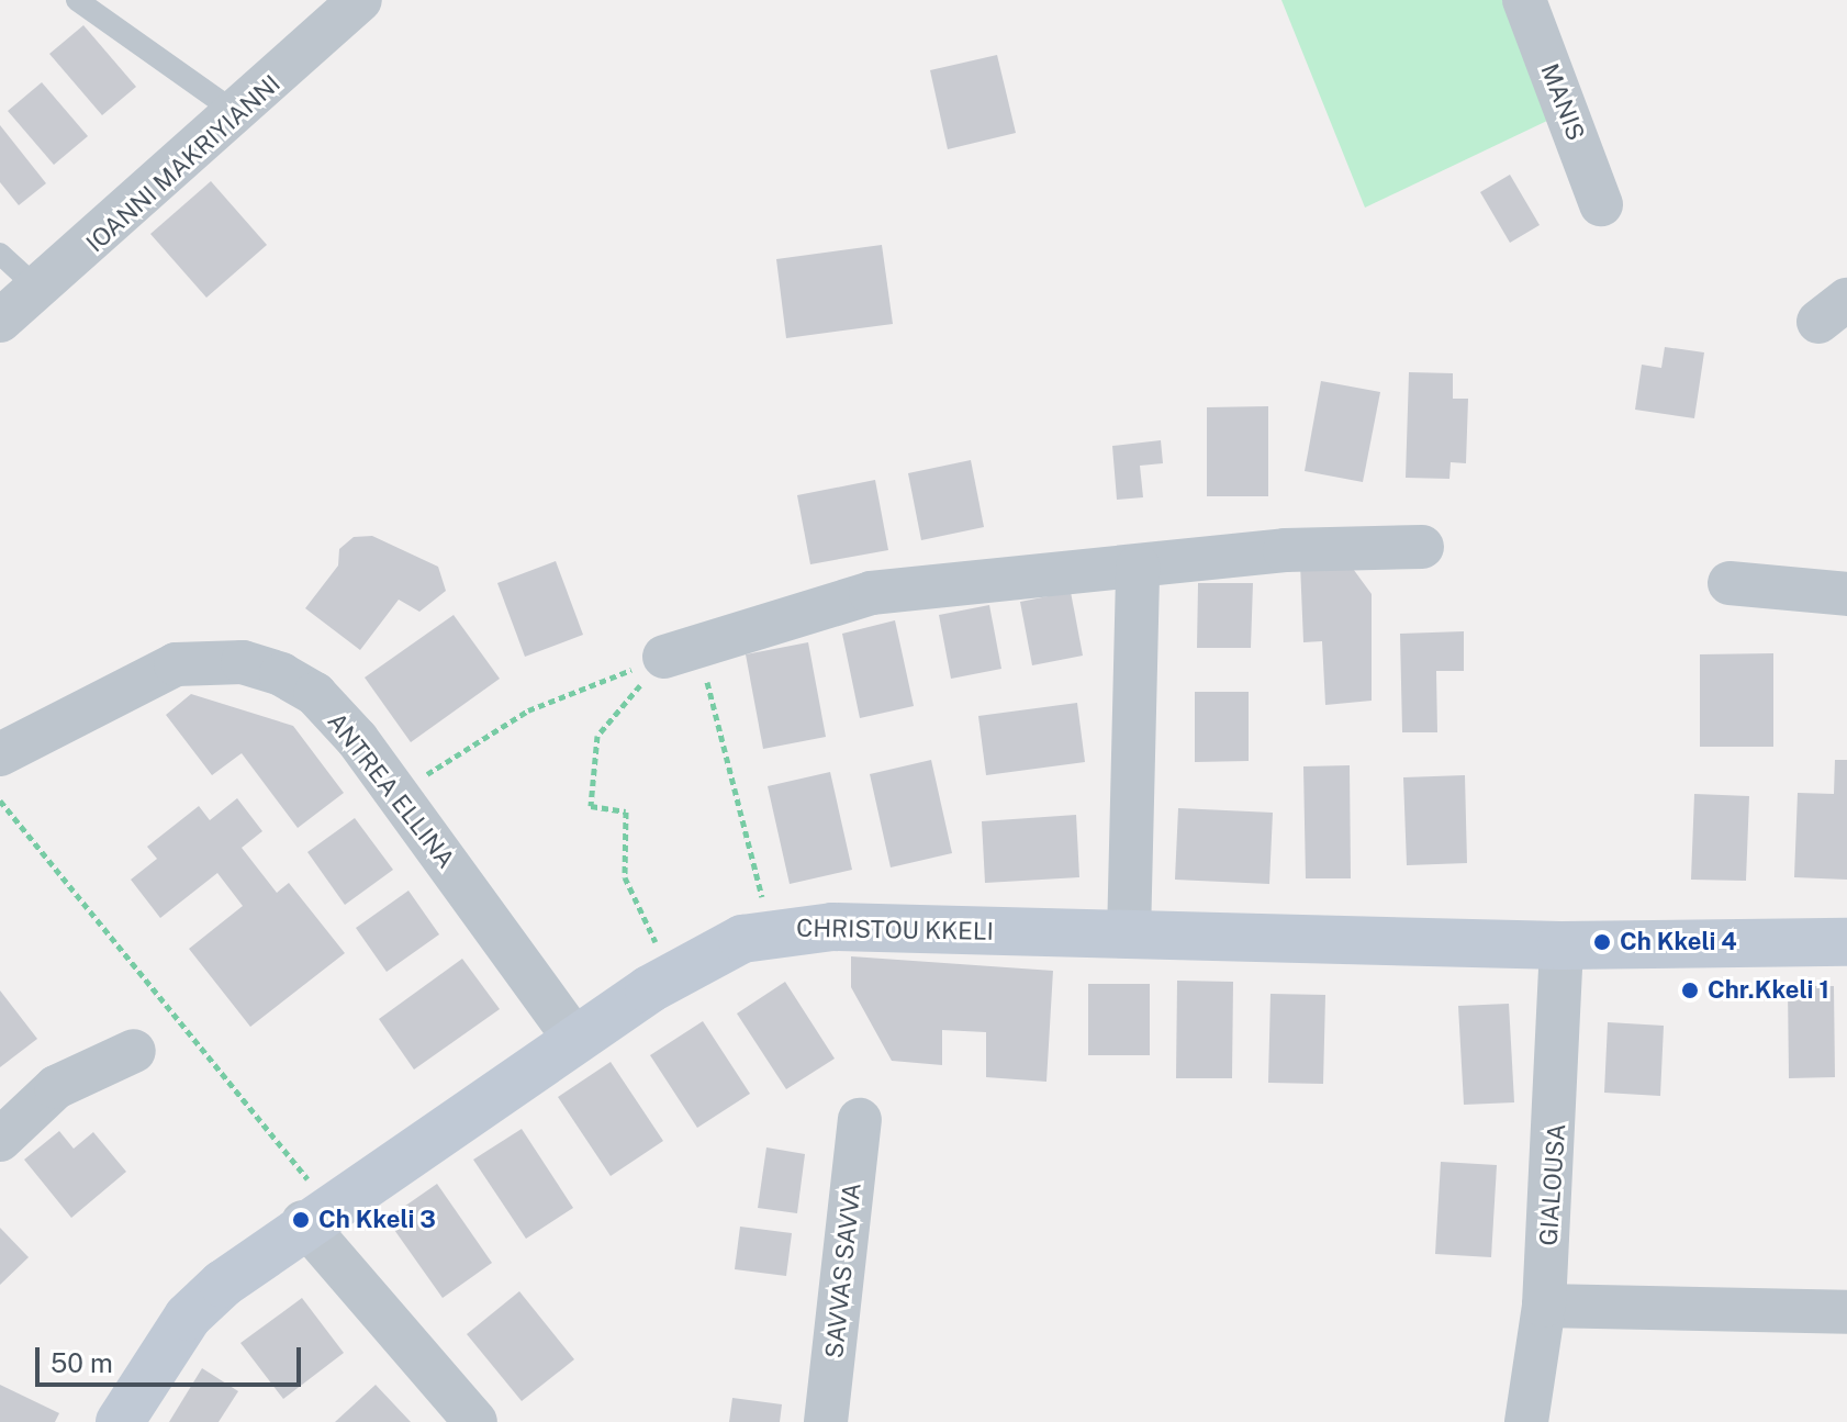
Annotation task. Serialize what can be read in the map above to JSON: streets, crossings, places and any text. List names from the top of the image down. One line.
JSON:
{"streets":{"street":["MANIS","IOANNI MAKRIYIANNI","ANTREA ELLINA","CHRISTOU KKELI","GIALOUSA","SAVVAS SAVVA"]},"crossings":[["ANTREA ELLINA","CHRISTOU KKELI"],["CHRISTOU KKELI","GIALOUSA"]],"places":["Ch Kkeli 4","Chr.Kkeli 1","Ch Kkeli 3"],"scale_bar":"50 m"}
